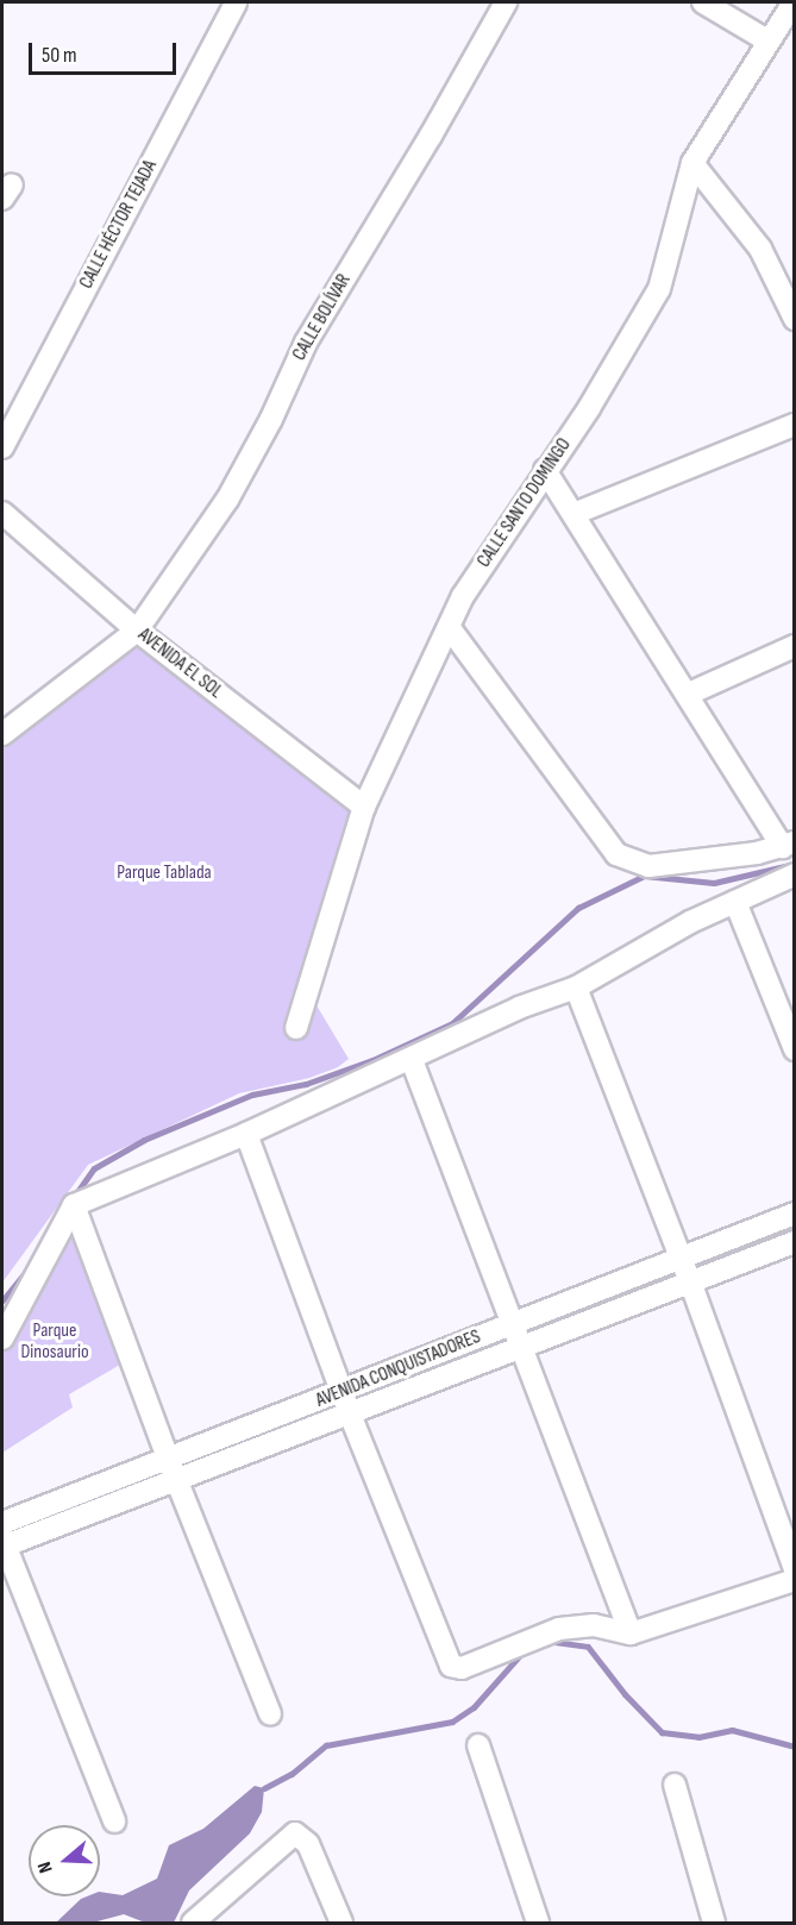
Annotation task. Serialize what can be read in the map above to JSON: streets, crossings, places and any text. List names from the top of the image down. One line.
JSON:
{"streets":{"street":["CALLE HÉCTOR TEJADA","CALLE BOLÍVAR","CALLE SANTO DOMINGO","AVENIDA EL SOL","AVENIDA CONQUISTADORES"]},"crossings":[["CALLE BOLÍVAR","AVENIDA EL SOL"],["CALLE SANTO DOMINGO","AVENIDA EL SOL"]],"parks":["Parque Tablada","Parque Dinosaurio"],"scale_bar":"50 m","north":"left"}
